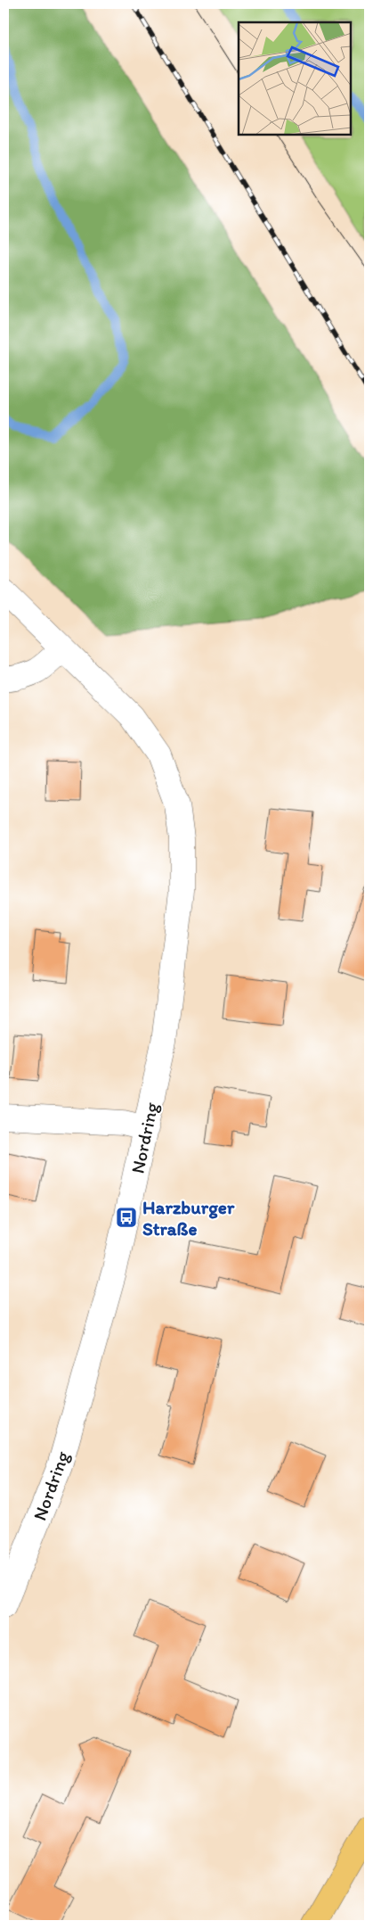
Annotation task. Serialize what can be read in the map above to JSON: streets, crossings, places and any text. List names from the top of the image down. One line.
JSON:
{"streets":{"street":["Nordring"]},"places":{"bus stop":["Harzburger Straße"]}}
